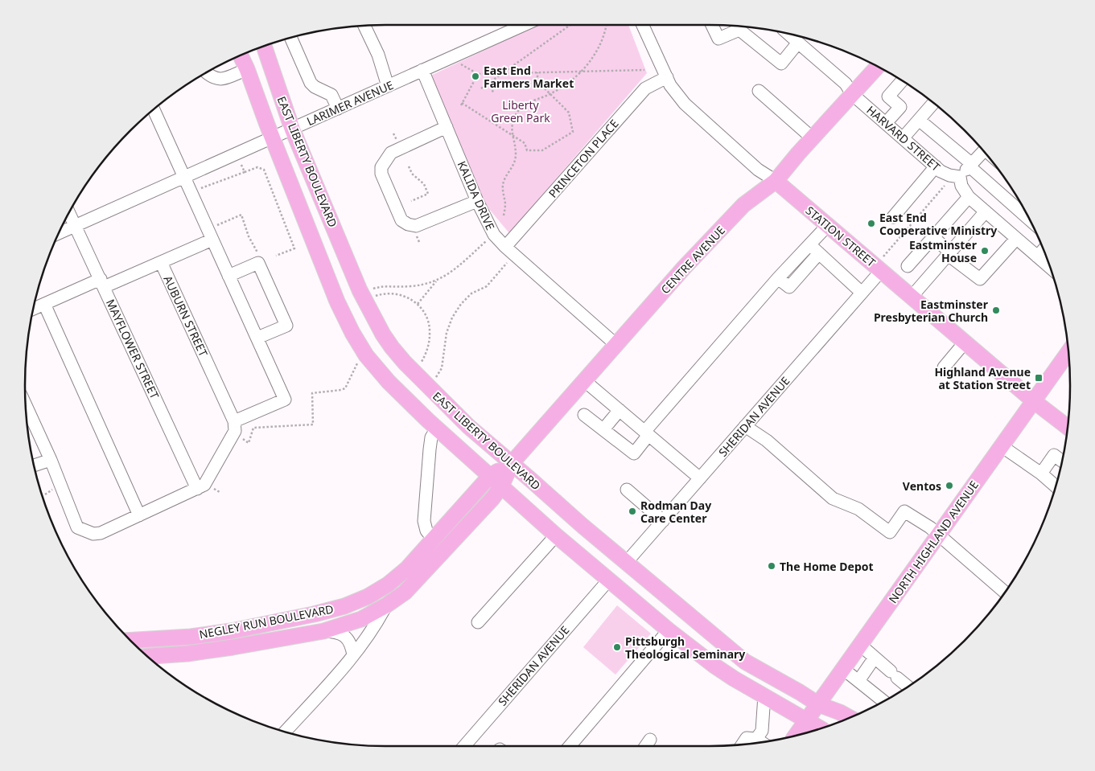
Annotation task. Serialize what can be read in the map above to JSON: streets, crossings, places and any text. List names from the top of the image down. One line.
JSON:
{"streets":{"main road":["EAST LIBERTY BOULEVARD","STATION STREET","CENTRE AVENUE","NORTH HIGHLAND AVENUE","NEGLEY RUN BOULEVARD"],"street":["LARIMER AVENUE","HARVARD STREET","PRINCETON PLACE","KALIDA DRIVE","AUBURN STREET","MAYFLOWER STREET","SHERIDAN AVENUE"]},"crossings":[["LARIMER AVENUE","EAST LIBERTY BOULEVARD"],["LARIMER AVENUE","KALIDA DRIVE"],["LARIMER AVENUE","MAYFLOWER STREET"],["HARVARD STREET","CENTRE AVENUE"],["PRINCETON PLACE","KALIDA DRIVE"],["PRINCETON PLACE","STATION STREET"],["EAST LIBERTY BOULEVARD","CENTRE AVENUE"],["EAST LIBERTY BOULEVARD","SHERIDAN AVENUE"],["EAST LIBERTY BOULEVARD","NORTH HIGHLAND AVENUE"],["EAST LIBERTY BOULEVARD","NEGLEY RUN BOULEVARD"],["KALIDA DRIVE","CENTRE AVENUE"],["STATION STREET","CENTRE AVENUE"],["STATION STREET","SHERIDAN AVENUE"],["STATION STREET","NORTH HIGHLAND AVENUE"],["CENTRE AVENUE","NEGLEY RUN BOULEVARD"]],"parks":["Liberty Green Park"],"places":{"other":["East End Farmers Market","East End Cooperative Ministry","Eastminster House","Eastminster Presbyterian Church","Ventos","Rodman Day Care Center","The Home Depot","Pittsburgh Theological Seminary"],"transit":["Highland Avenue at Station Street"]}}
